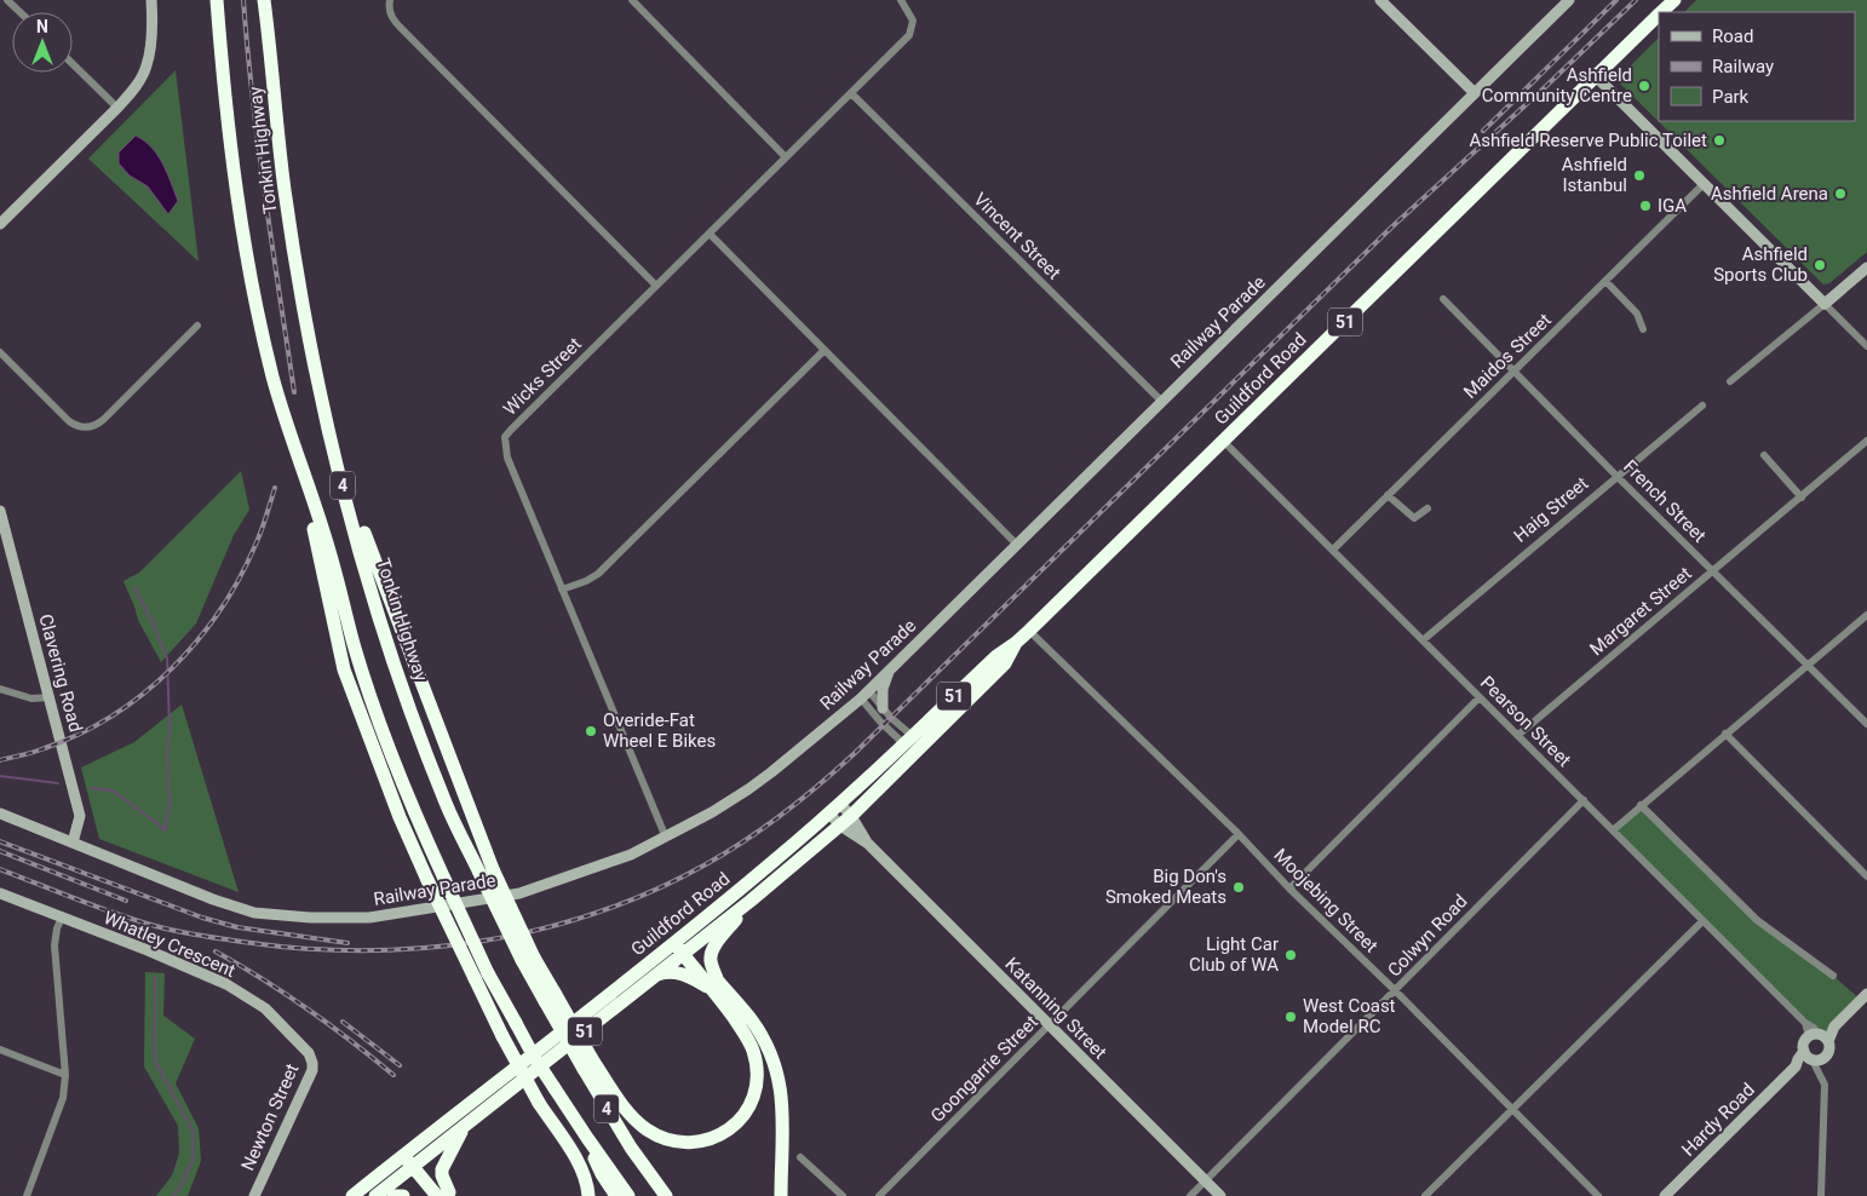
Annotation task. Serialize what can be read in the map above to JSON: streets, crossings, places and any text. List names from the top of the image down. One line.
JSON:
{"streets":{"highway":["Tonkin Highway","51","Guildford Road","4"],"street":["Vincent Street","Railway Parade","Maidos Street","Wicks Street","French Street","Haig Street","Margaret Street","Clavering Road","Pearson Street","Moojebing Street","Colwyn Road","Whatley Crescent","Katanning Street","Goongarrie Street","Newton Street","Hardy Road"]},"crossings":[["Vincent Street","Railway Parade"],["Vincent Street","Wicks Street"],["Railway Parade","Wicks Street"],["Railway Parade","Clavering Road"],["Maidos Street","French Street"],["Maidos Street","Pearson Street"],["Guildford Road","Pearson Street"],["Guildford Road","Moojebing Street"],["Guildford Road","Katanning Street"],["French Street","Haig Street"],["French Street","Margaret Street"],["Haig Street","Pearson Street"],["Margaret Street","Pearson Street"],["Pearson Street","Colwyn Road"],["Moojebing Street","Colwyn Road"],["Moojebing Street","Goongarrie Street"],["Colwyn Road","Katanning Street"],["Whatley Crescent","Newton Street"],["Katanning Street","Goongarrie Street"]],"places":["Ashfield Community Centre","Ashfield Reserve Public Toilet","Ashfield Istanbul","Ashfield Arena","IGA","Ashfield Sports Club","Overide-Fat Wheel E Bikes","Big Don's Smoked Meats","Light Car Club of WA","West Coast Model RC"],"legend":["Road","Railway","Park"],"north":"top"}
